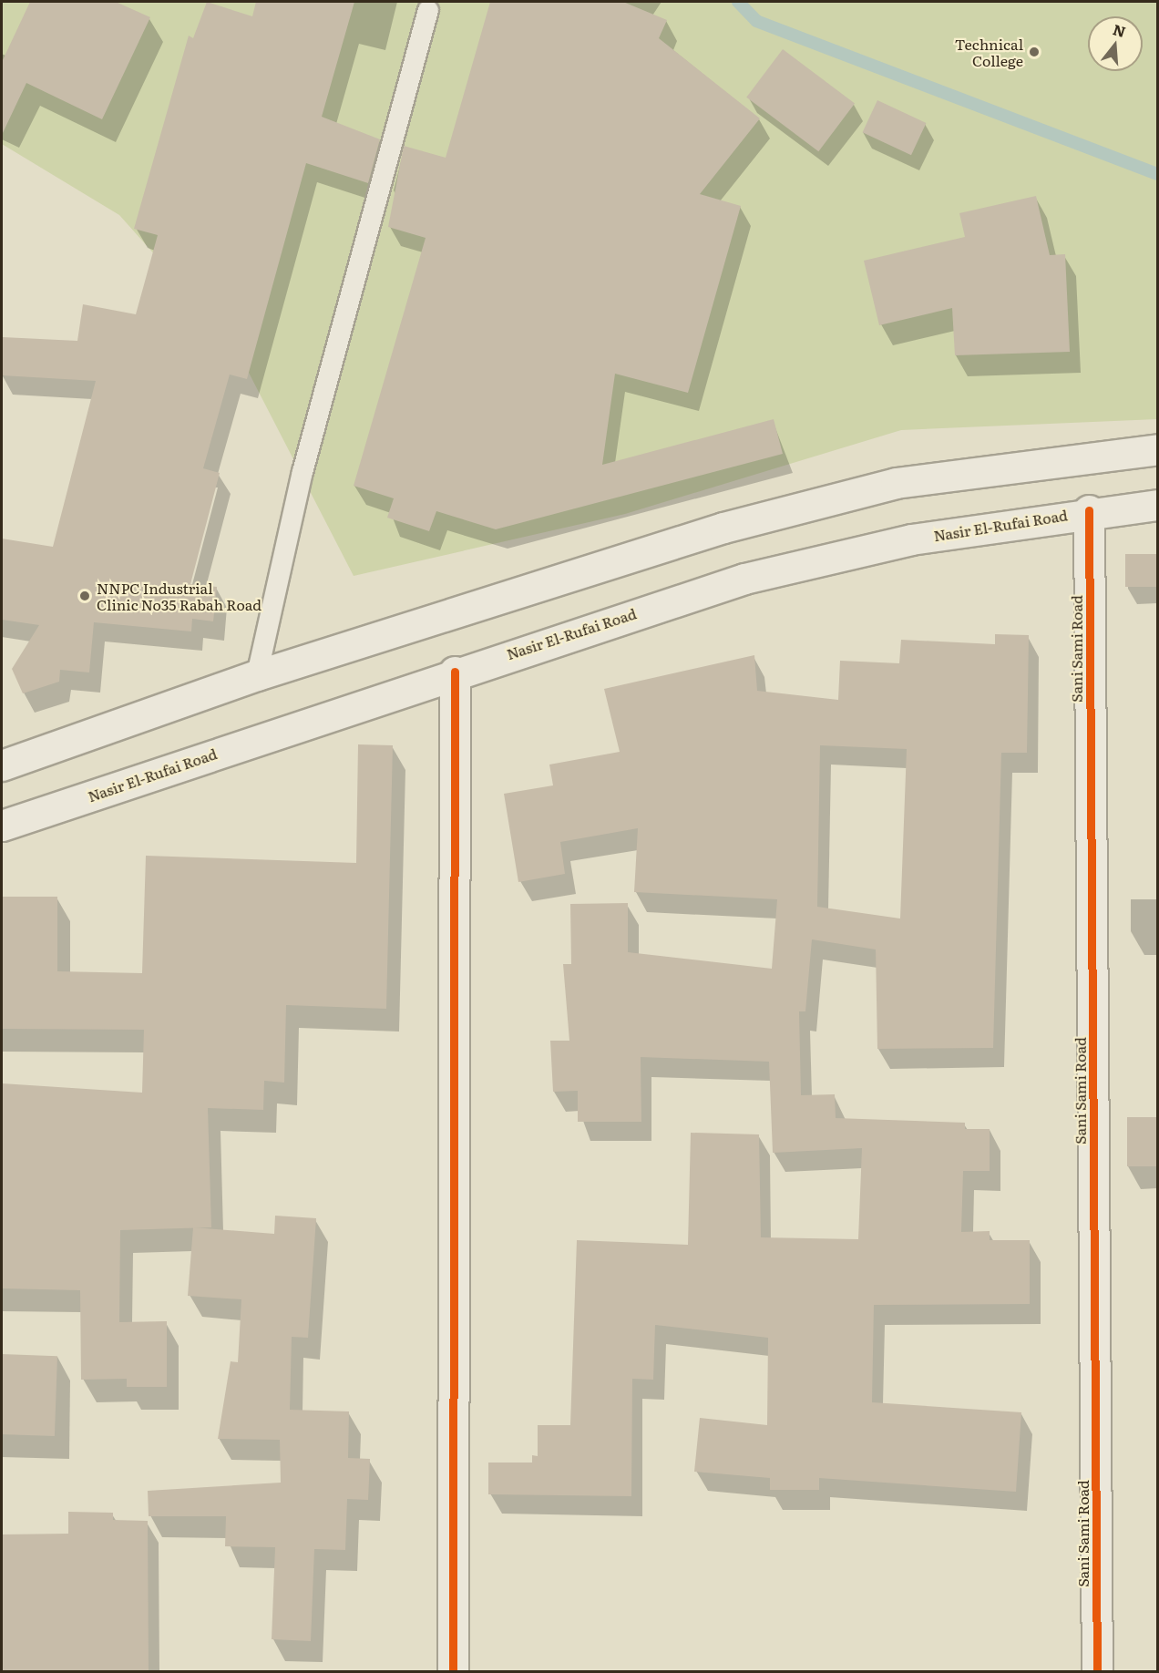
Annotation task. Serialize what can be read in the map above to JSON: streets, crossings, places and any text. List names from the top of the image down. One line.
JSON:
{"streets":{"main road":["Nasir El-Rufai Road","Sani Sami Road"]},"crossings":[["Nasir El-Rufai Road","Sani Sami Road"]],"places":["Technical College","NNPC Industrial Clinic No35 Rabah Road"],"north":"top"}
